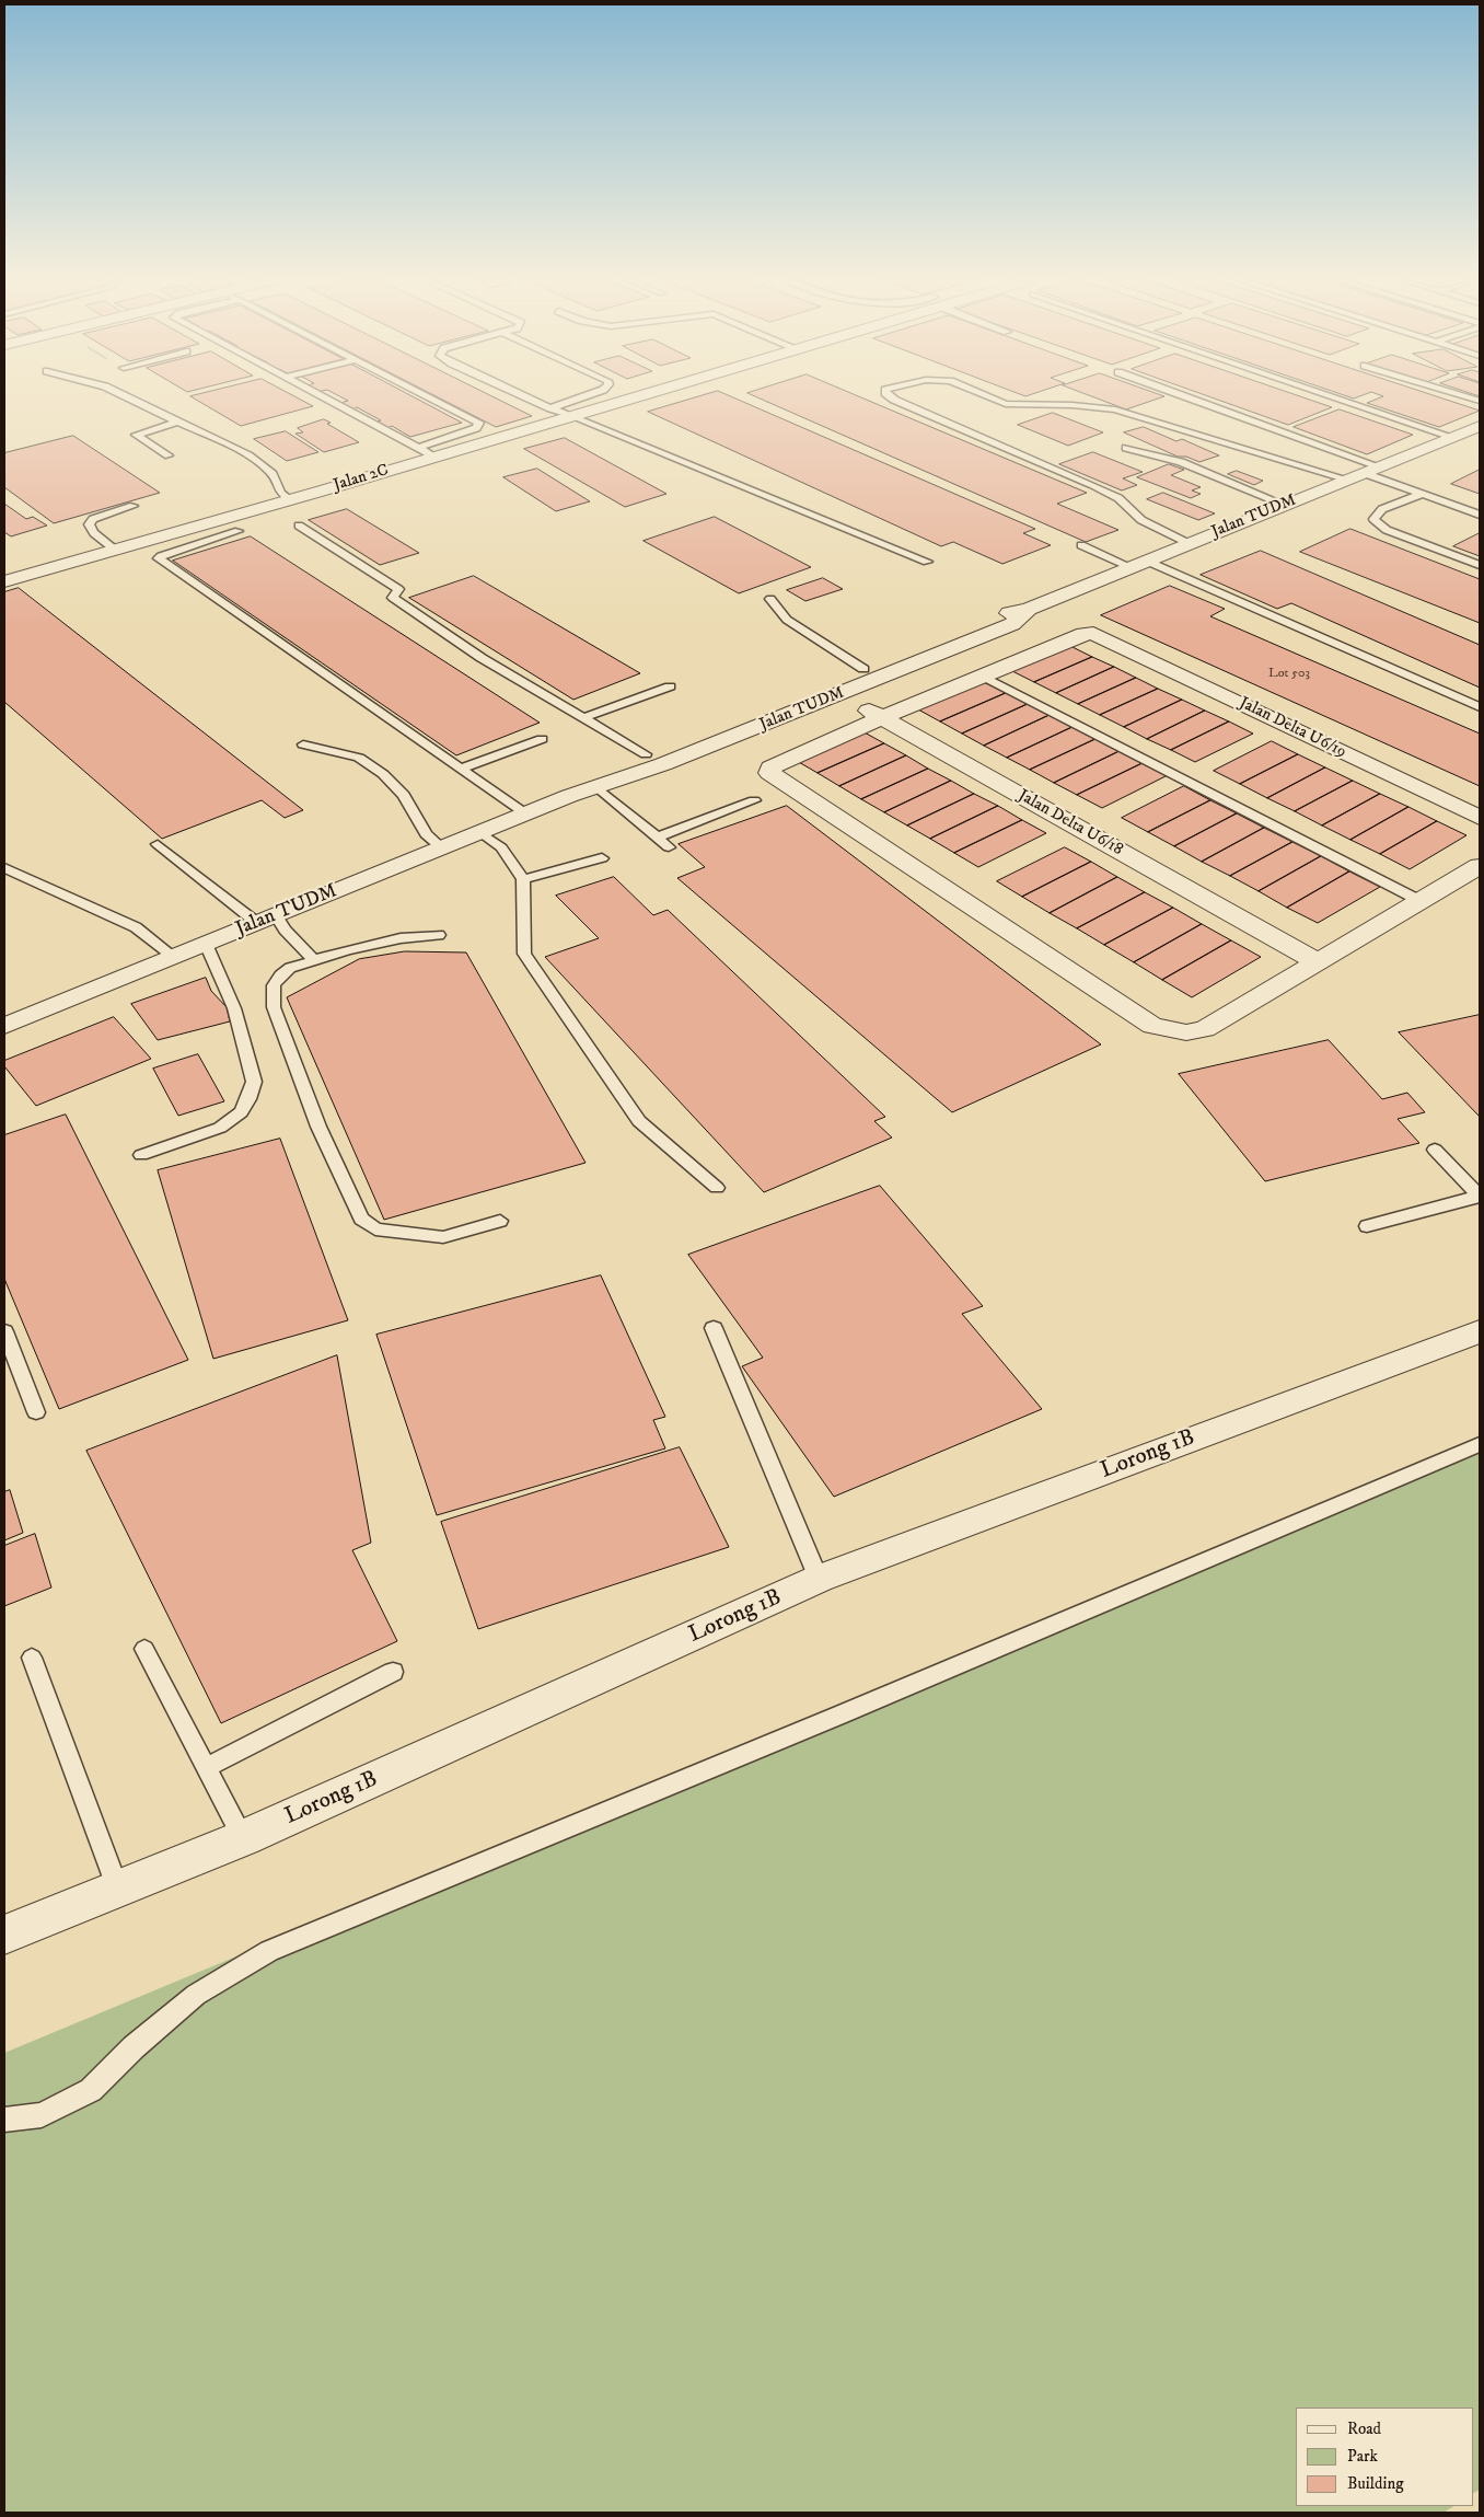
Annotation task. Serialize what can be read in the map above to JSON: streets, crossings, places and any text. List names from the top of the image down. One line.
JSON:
{"streets":{"street":["Jalan 2C","Jalan TUDM","Jalan Delta U6/19","Jalan Delta U6/18","Lorong 1B"]},"crossings":[["Jalan TUDM","Jalan Delta U6/18"]],"house_numbers":["Lot 503"],"legend":["Road","Park","Building"]}
